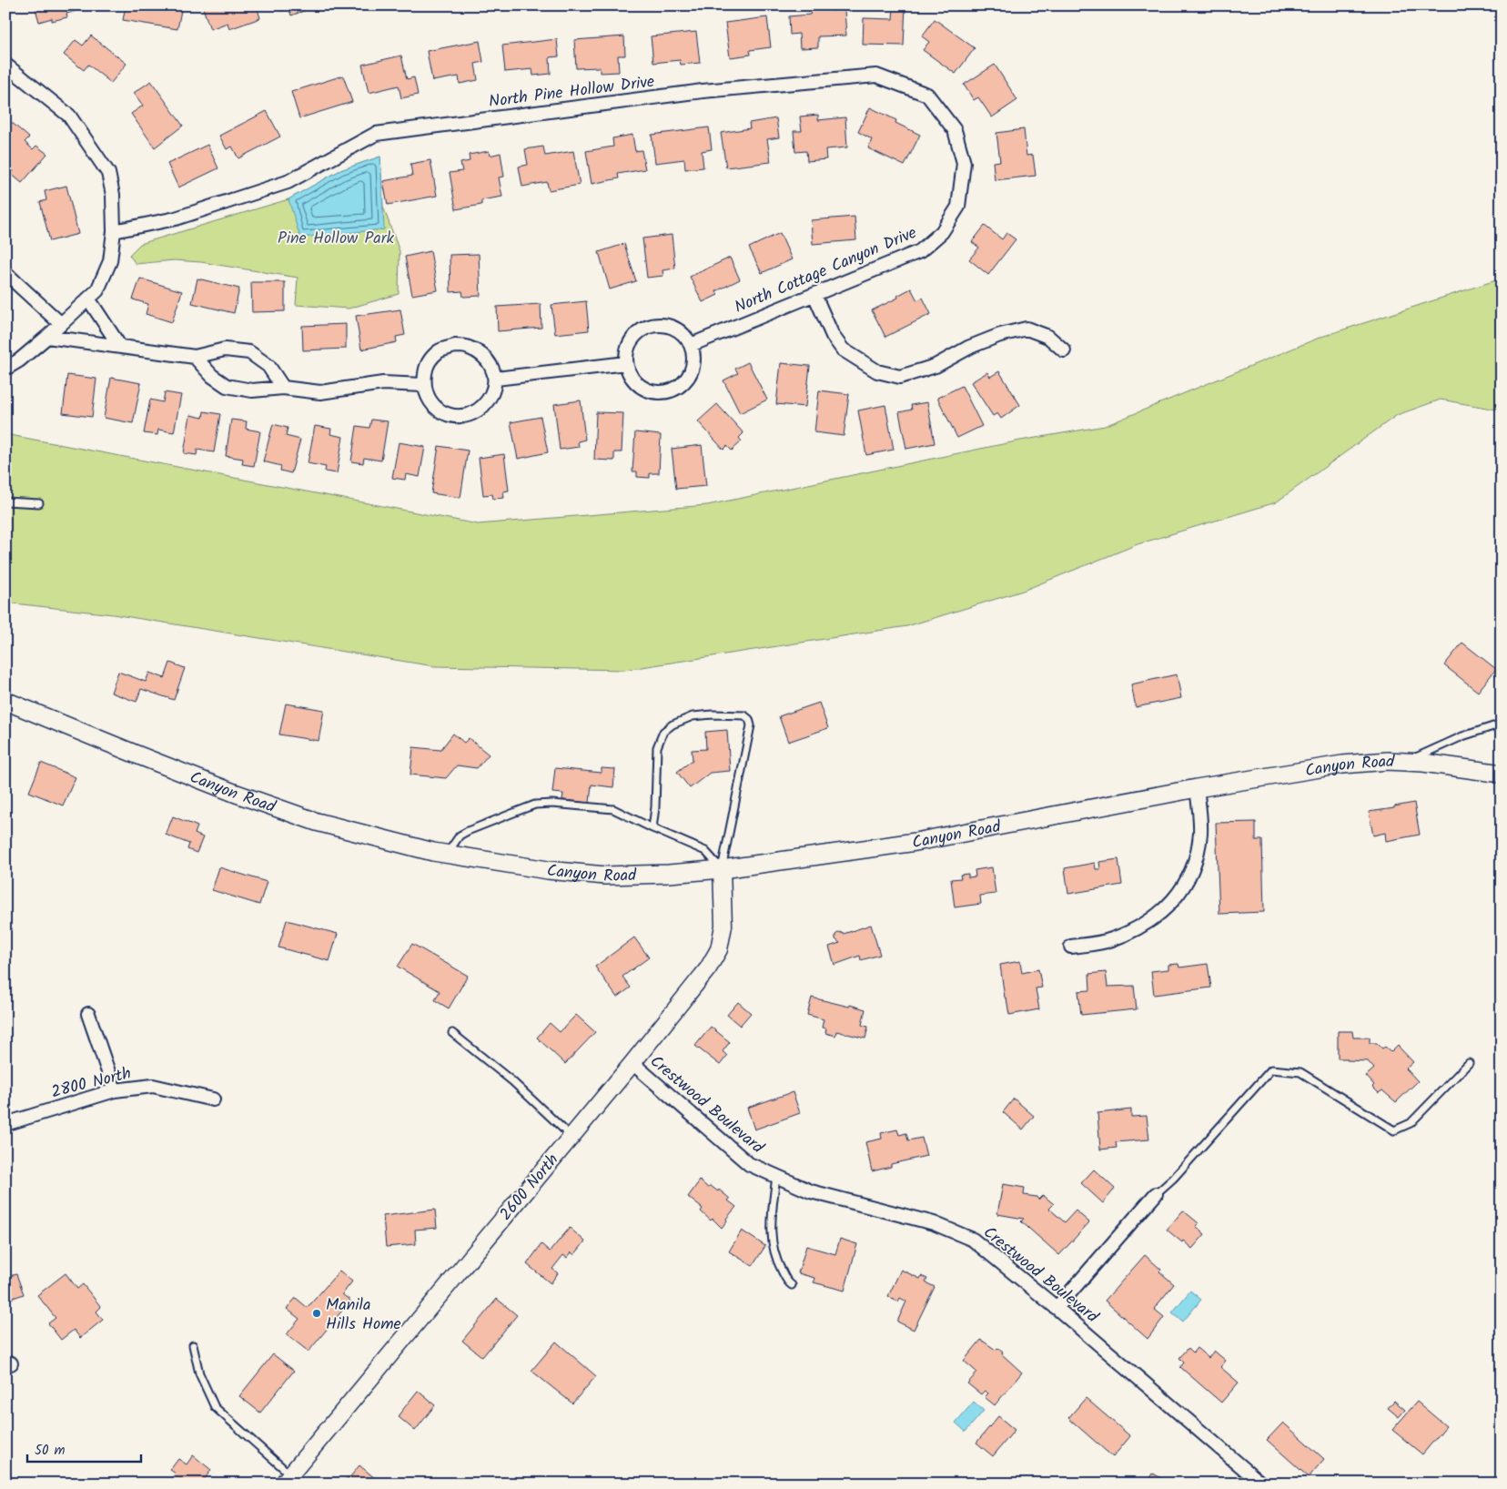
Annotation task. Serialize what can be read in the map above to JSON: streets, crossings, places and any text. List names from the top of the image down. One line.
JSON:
{"streets":{"main road":["Canyon Road"],"street":["North Pine Hollow Drive","North Cottage Canyon Drive","2800 North","Crestwood Boulevard","2600 North"]},"crossings":[["North Pine Hollow Drive","North Cottage Canyon Drive"],["Canyon Road","2600 North"],["Crestwood Boulevard","2600 North"]],"parks":["Pine Hollow Park"],"places":["Manila Hills Home"],"scale_bar":"50 m"}
